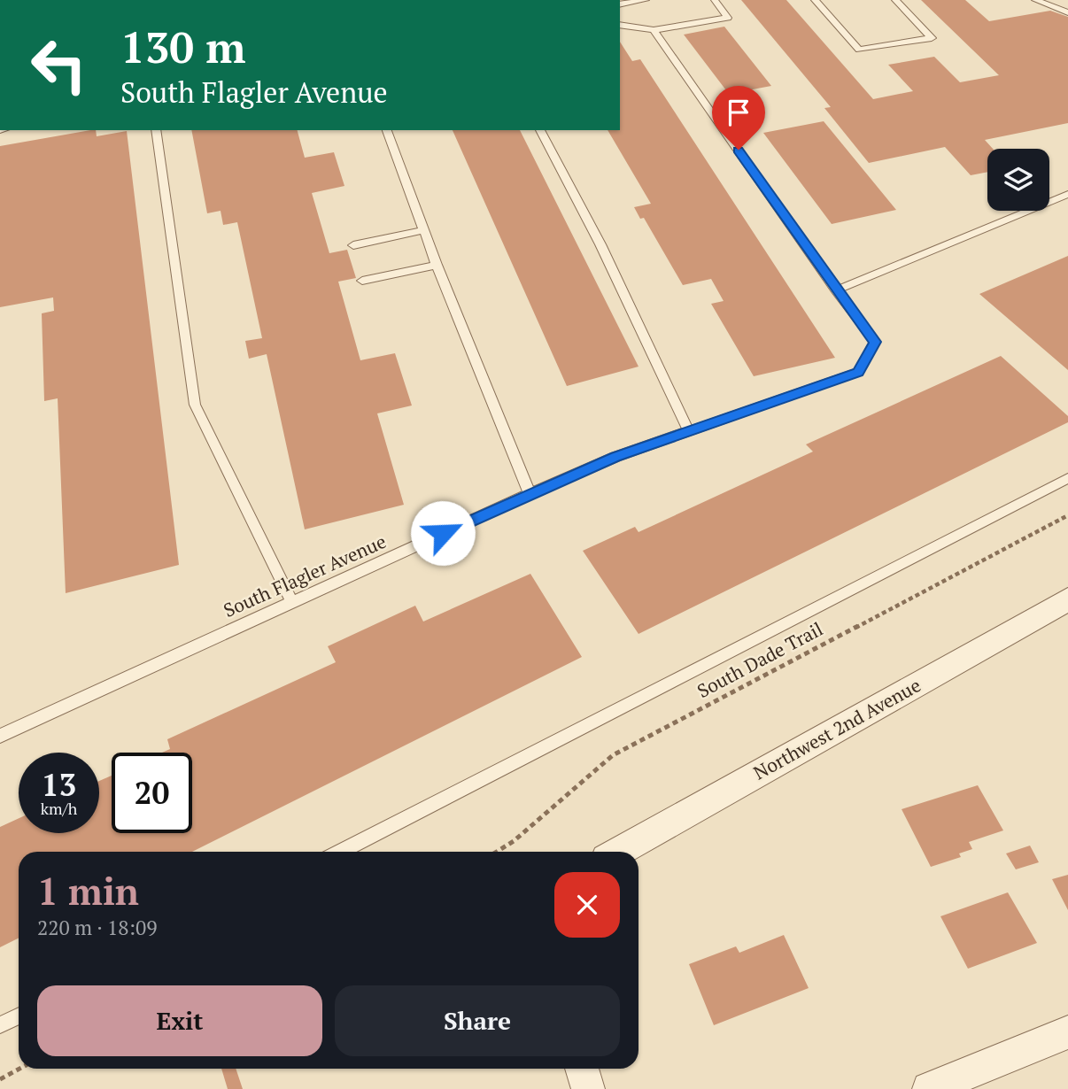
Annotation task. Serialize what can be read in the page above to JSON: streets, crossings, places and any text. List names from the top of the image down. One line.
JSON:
{"streets":{"street":["Northwest 2nd Avenue"],"lane":["South Flagler Avenue"],"path":["South Dade Trail"]},"page":{"turn":["130 m","South Flagler Avenue"],"speed":"13 km/h","limit":"20","heading":["1 min","220 m · 18:09"],"buttons":["Exit","Share"]}}
